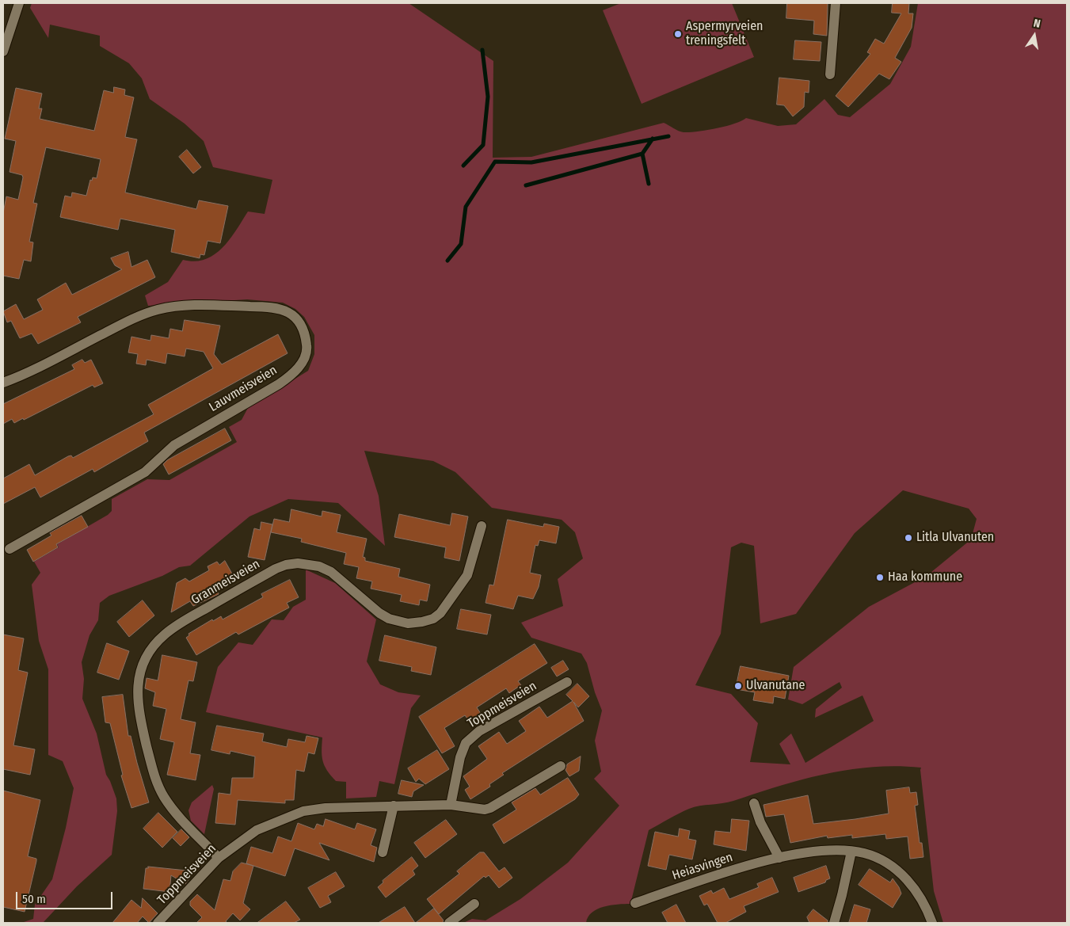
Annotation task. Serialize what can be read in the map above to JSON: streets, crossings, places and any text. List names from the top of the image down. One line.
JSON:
{"streets":{"street":["Lauvmeisveien","Granmeisveien","Toppmeisveien","Heiasvingen"]},"crossings":[["Granmeisveien","Toppmeisveien"]],"places":["Aspermyrveien treningsfelt","Litla Ulvanuten","Haa kommune","Ulvanutane"],"scale_bar":"50 m","north":"top"}
